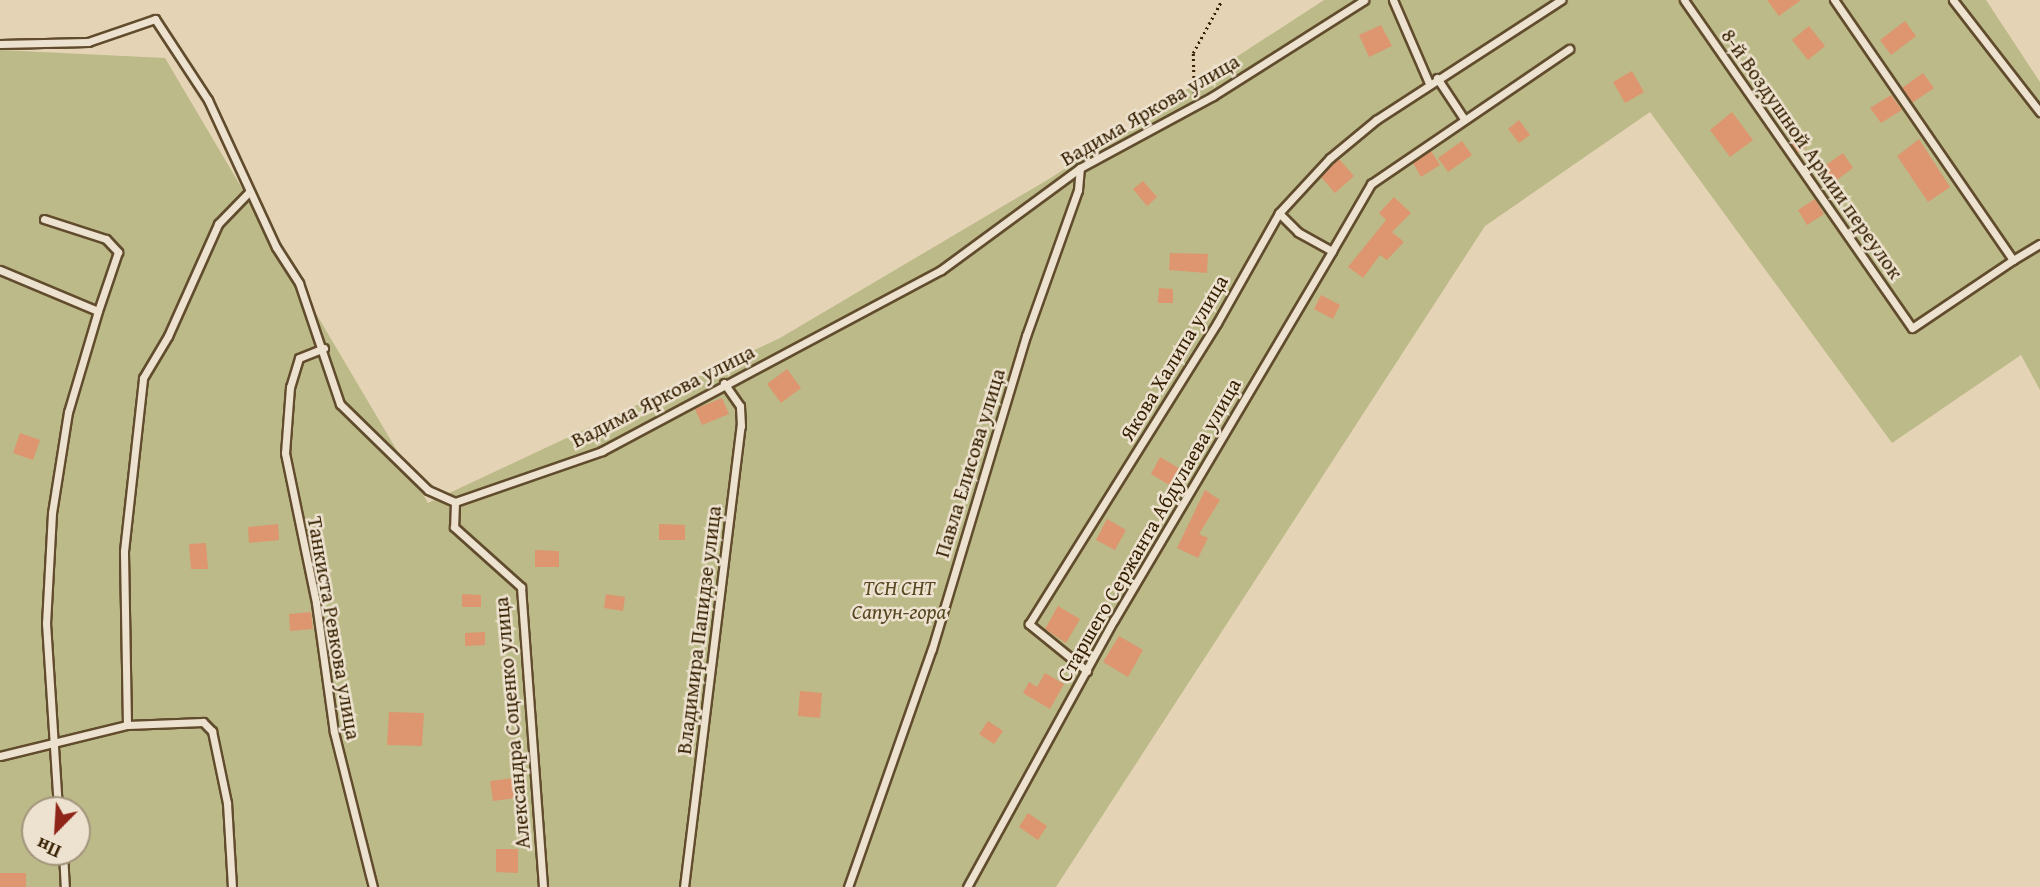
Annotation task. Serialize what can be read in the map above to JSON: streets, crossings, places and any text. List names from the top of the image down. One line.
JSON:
{"streets":{"lane":["Вадима Яркова улица","8-й Воздушной Армии переулок","Якова Халипа улица","Павла Елисова улица","Старшего Сержанта Абдулаева улица","Танкиста Ревкова улица","Владимира Папидзе улица","Александра Соценко улица"]},"crossings":[["Вадима Яркова улица","Павла Елисова улица"],["Вадима Яркова улица","Владимира Папидзе улица"],["Вадима Яркова улица","Александра Соценко улица"],["Якова Халипа улица","Старшего Сержанта Абдулаева улица"]],"parks":["ТСН СНТ Сапун-гора"],"north":"bottom left"}
